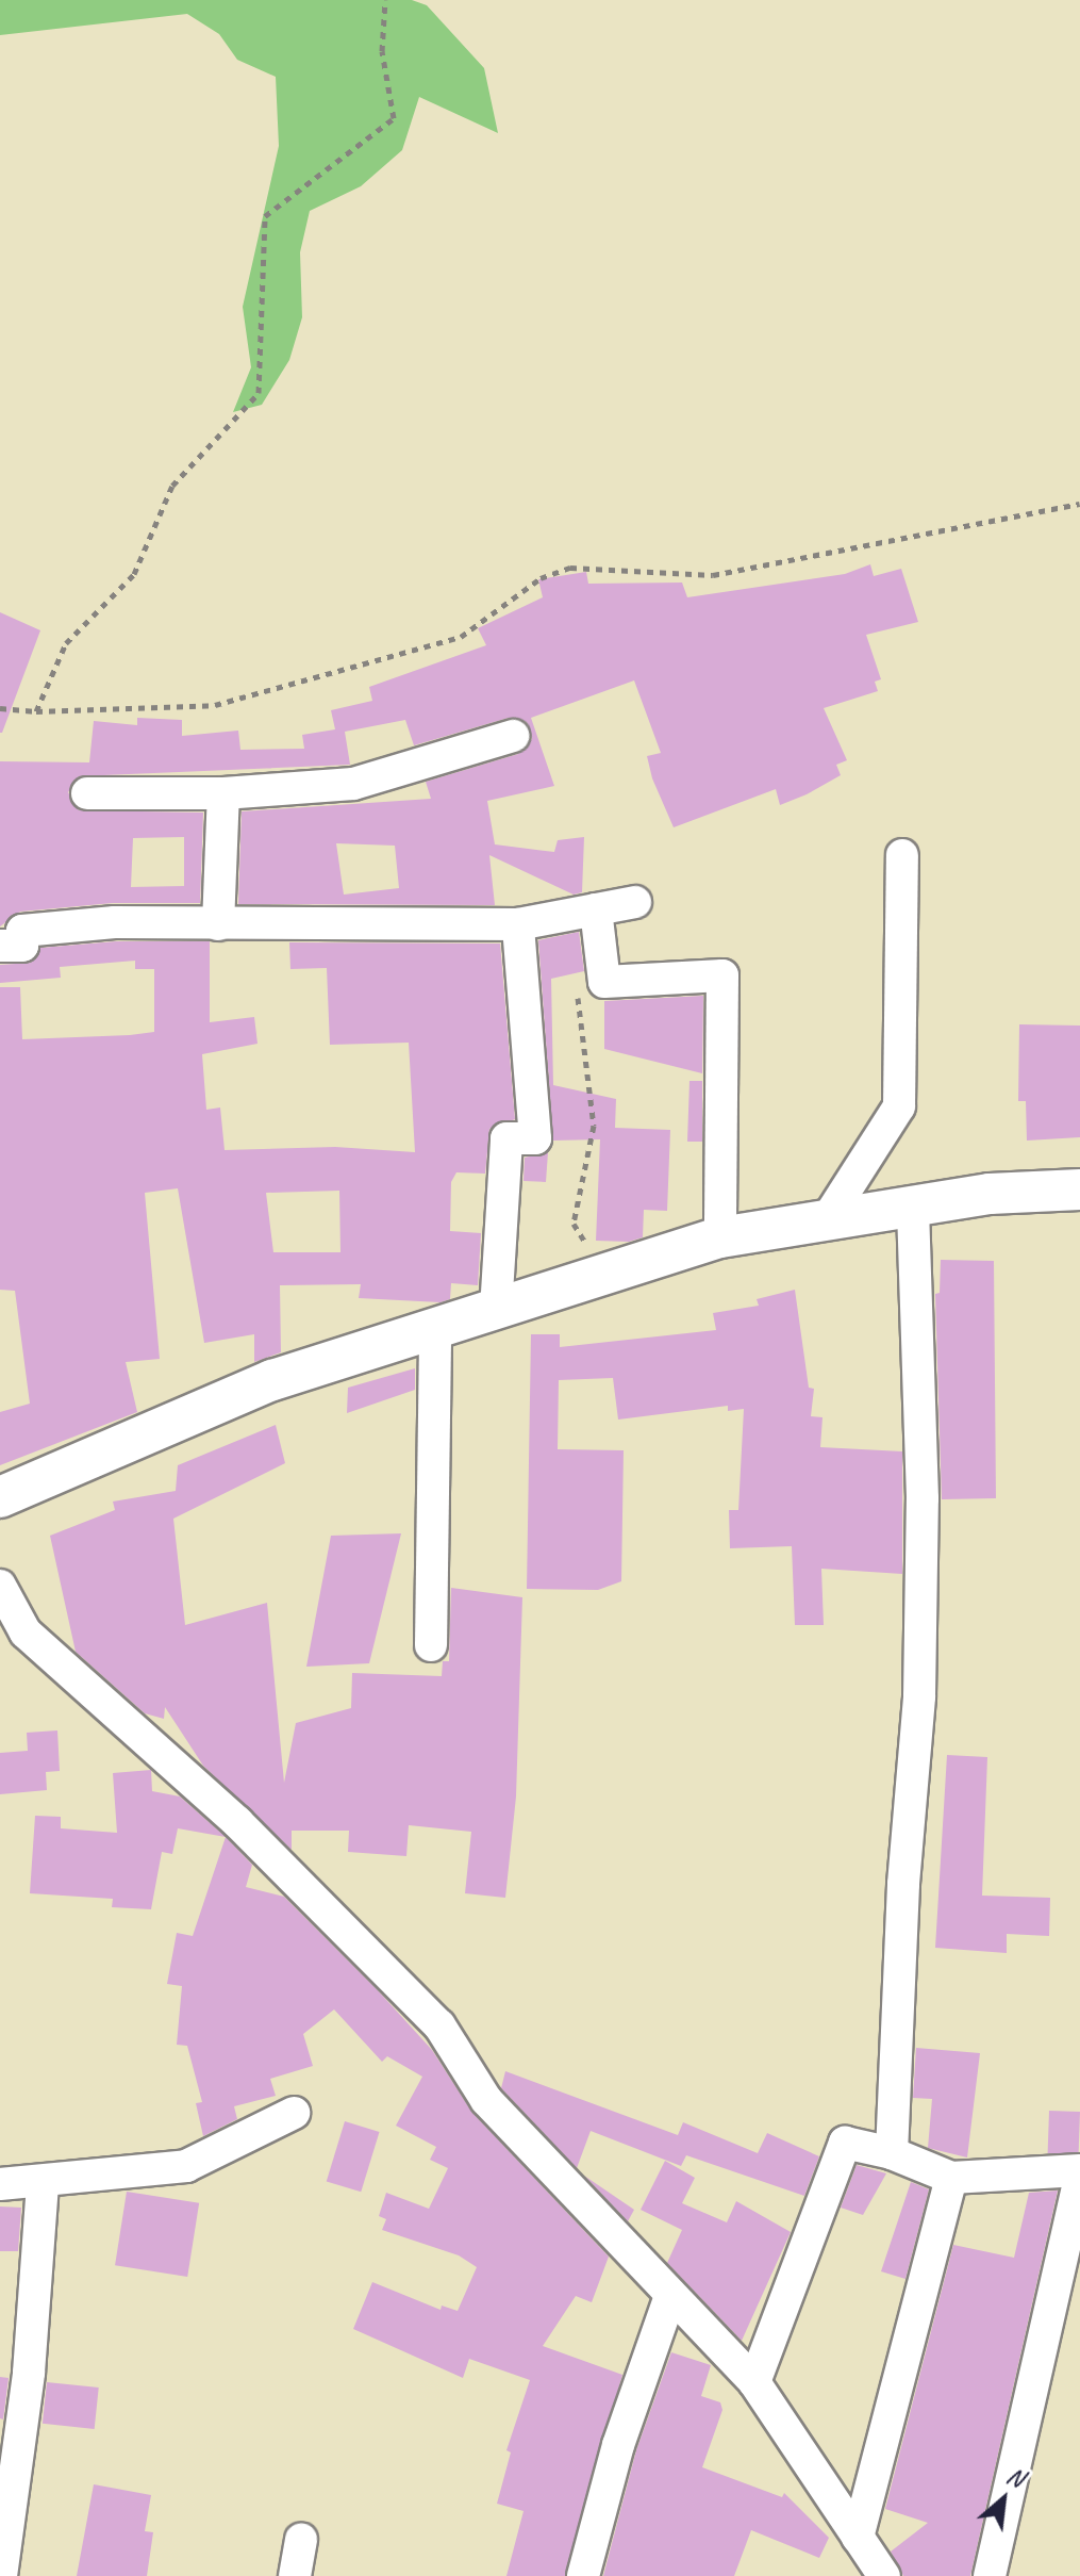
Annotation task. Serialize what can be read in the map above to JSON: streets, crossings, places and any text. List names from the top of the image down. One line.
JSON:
{"north":"top right"}
